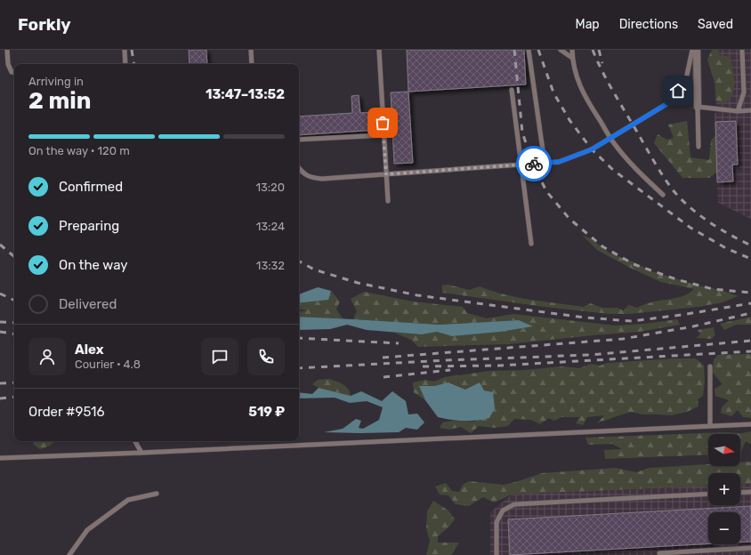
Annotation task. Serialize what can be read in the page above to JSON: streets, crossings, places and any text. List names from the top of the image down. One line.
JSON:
{"north":"right","page":{"header":"Forkly","nav":["Map","Directions","Saved"],"heading":["2 min","Arriving in","13:47–13:52"],"panel":["Alex","Courier · 4.8","Order #9516","519 ₽"],"bar":"On the way · 120 m","list":[["Confirmed","13:20"],["Preparing","13:24"],["On the way","13:32"],"Delivered"],"map_buttons":["+","−"]}}
